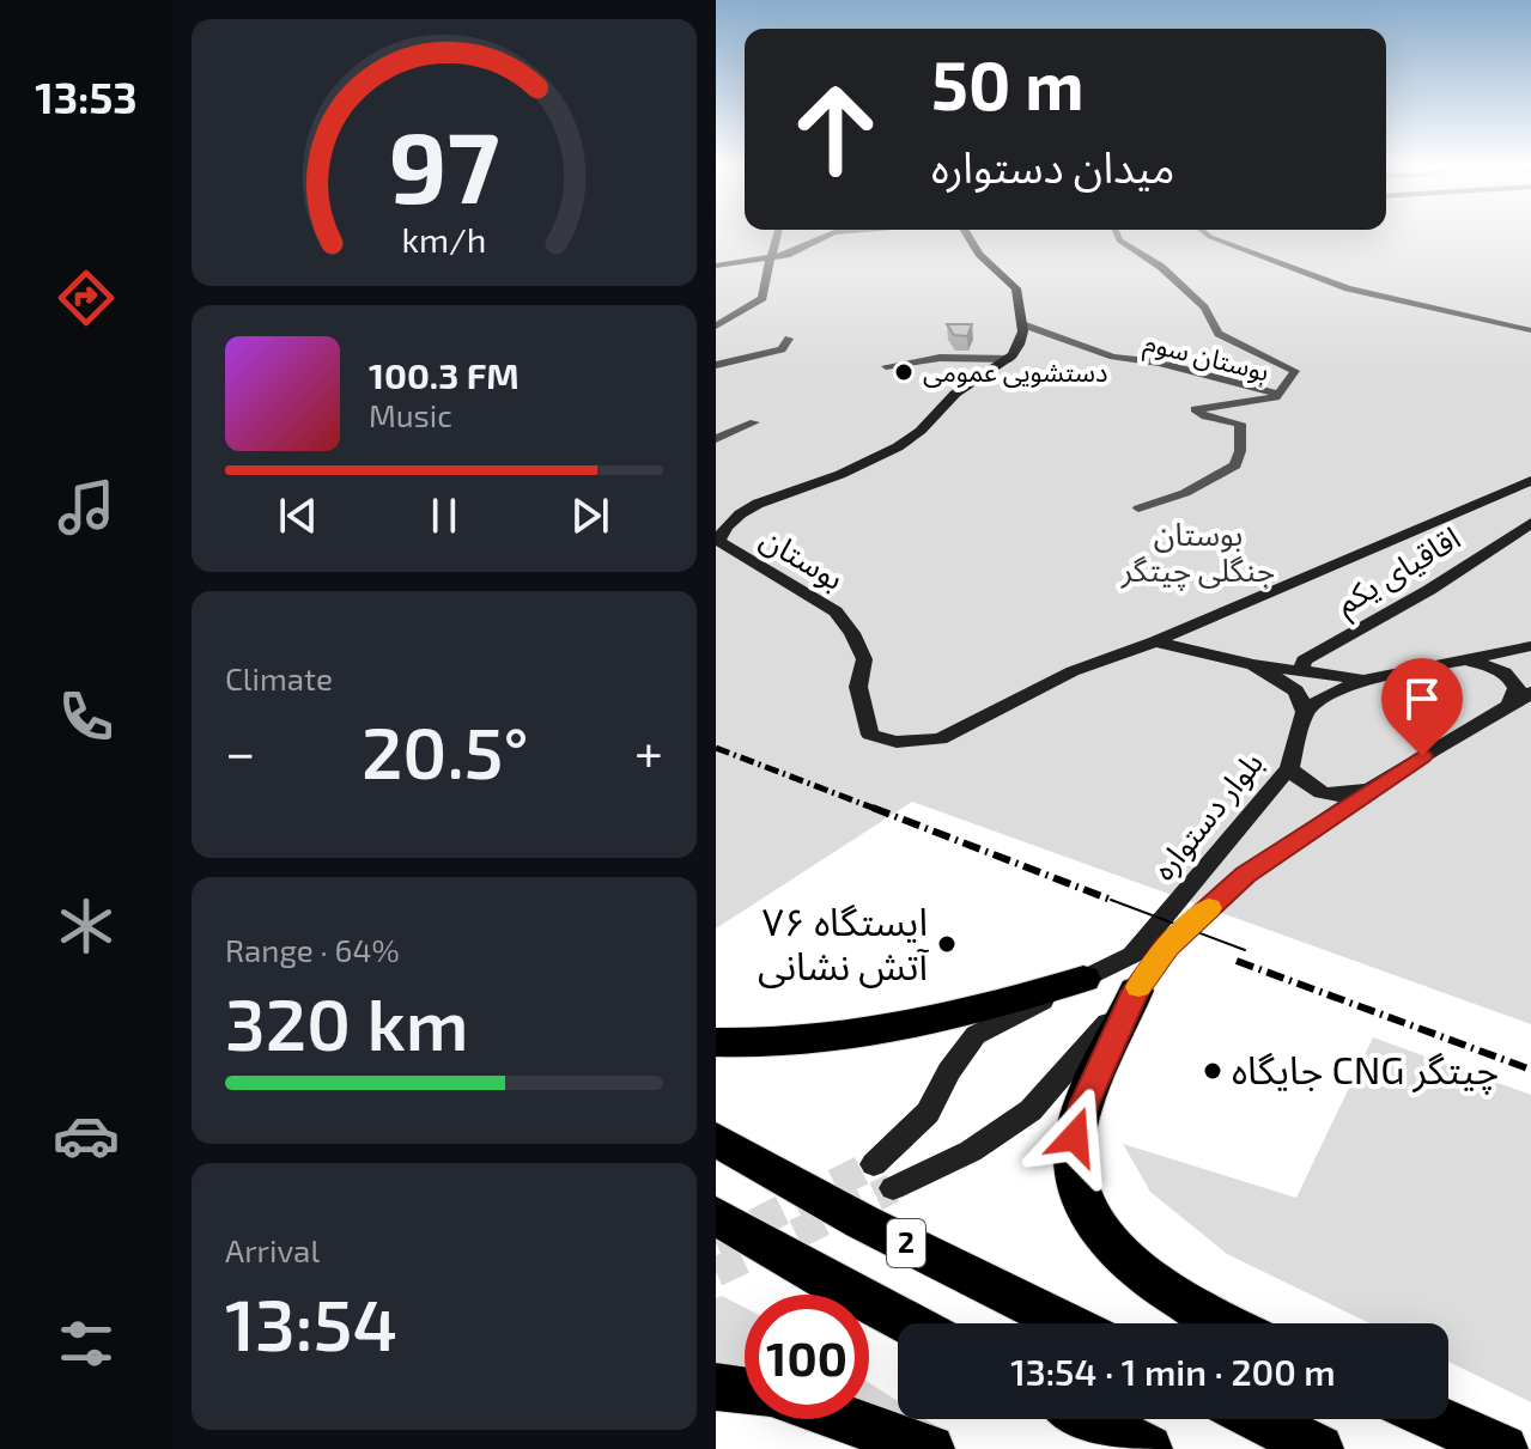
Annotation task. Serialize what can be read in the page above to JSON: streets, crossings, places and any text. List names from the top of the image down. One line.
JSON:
{"streets":{"highway":["2"],"street":["بوستان سوم","بوستان","اقاقیای یکم","بلوار دستواره"]},"parks":["بوستان جنگلی چیتگر"],"places":["دستشویی عمومی","ایستگاه ۷۶ آتش نشانی","جایگاه CNG چیتگر"],"page":{"tabs":"13:53","turn":["50 m","میدان دستواره"],"song":["100.3 FM","Music"],"tile":["Climate",["Range · 64%","320 km"],["Arrival","13:54"]],"heat":["−","20.5°","+"],"limit":"100","trip":"13:54 · 1 min · 200 m","gauge":["97","km/h"]}}
